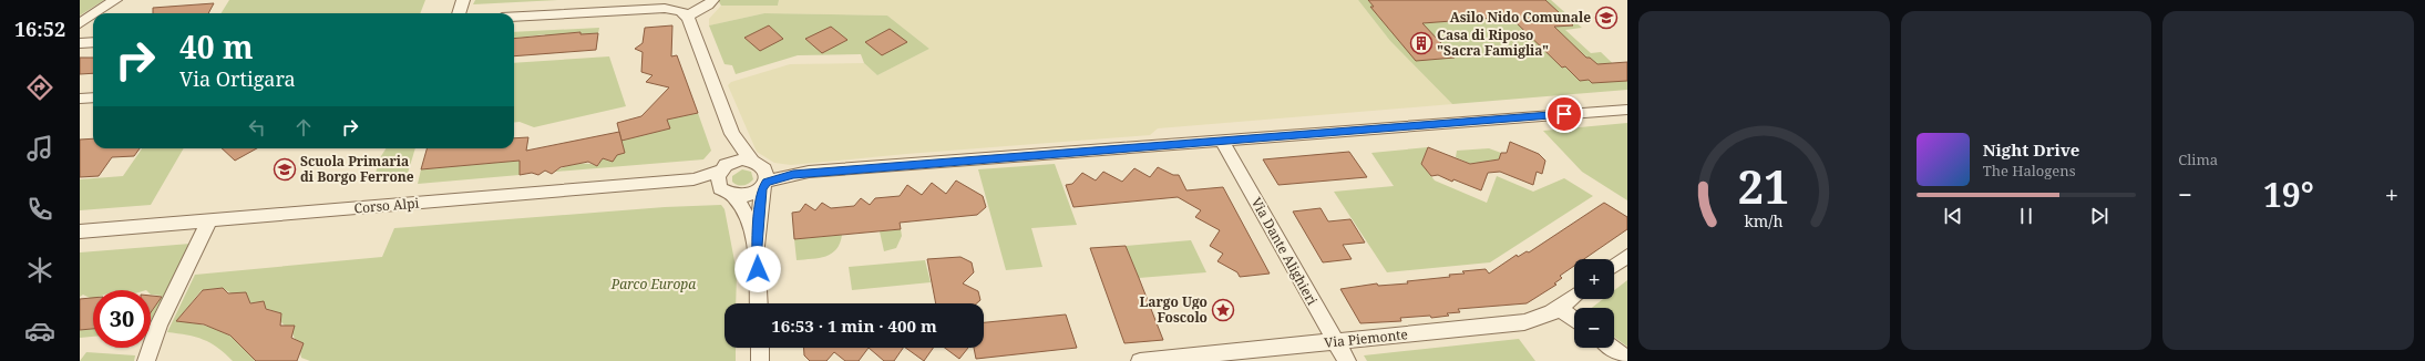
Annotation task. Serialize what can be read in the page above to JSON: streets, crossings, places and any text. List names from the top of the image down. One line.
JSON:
{"streets":{"street":["Corso Alpi","Via Dante Alighieri","Via Piemonte"]},"crossings":[["Via Dante Alighieri","Via Piemonte"]],"parks":["Parco Europa"],"places":{"school or university":["Asilo Nido Comunale","Scuola Primaria di Borgo Ferrone"],"building":["Casa di Riposo \"Sacra Famiglia\""],"place":["Largo Ugo Foscolo"]},"page":{"tabs":"16:52","tile":"Clima","turn":["40 m","Via Ortigara"],"song":["Night Drive","The Halogens"],"heat":["−","19°","+"],"map_buttons":["+","−"],"limit":"30","trip":"16:53 · 1 min · 400 m","gauge":["21","km/h"]}}
